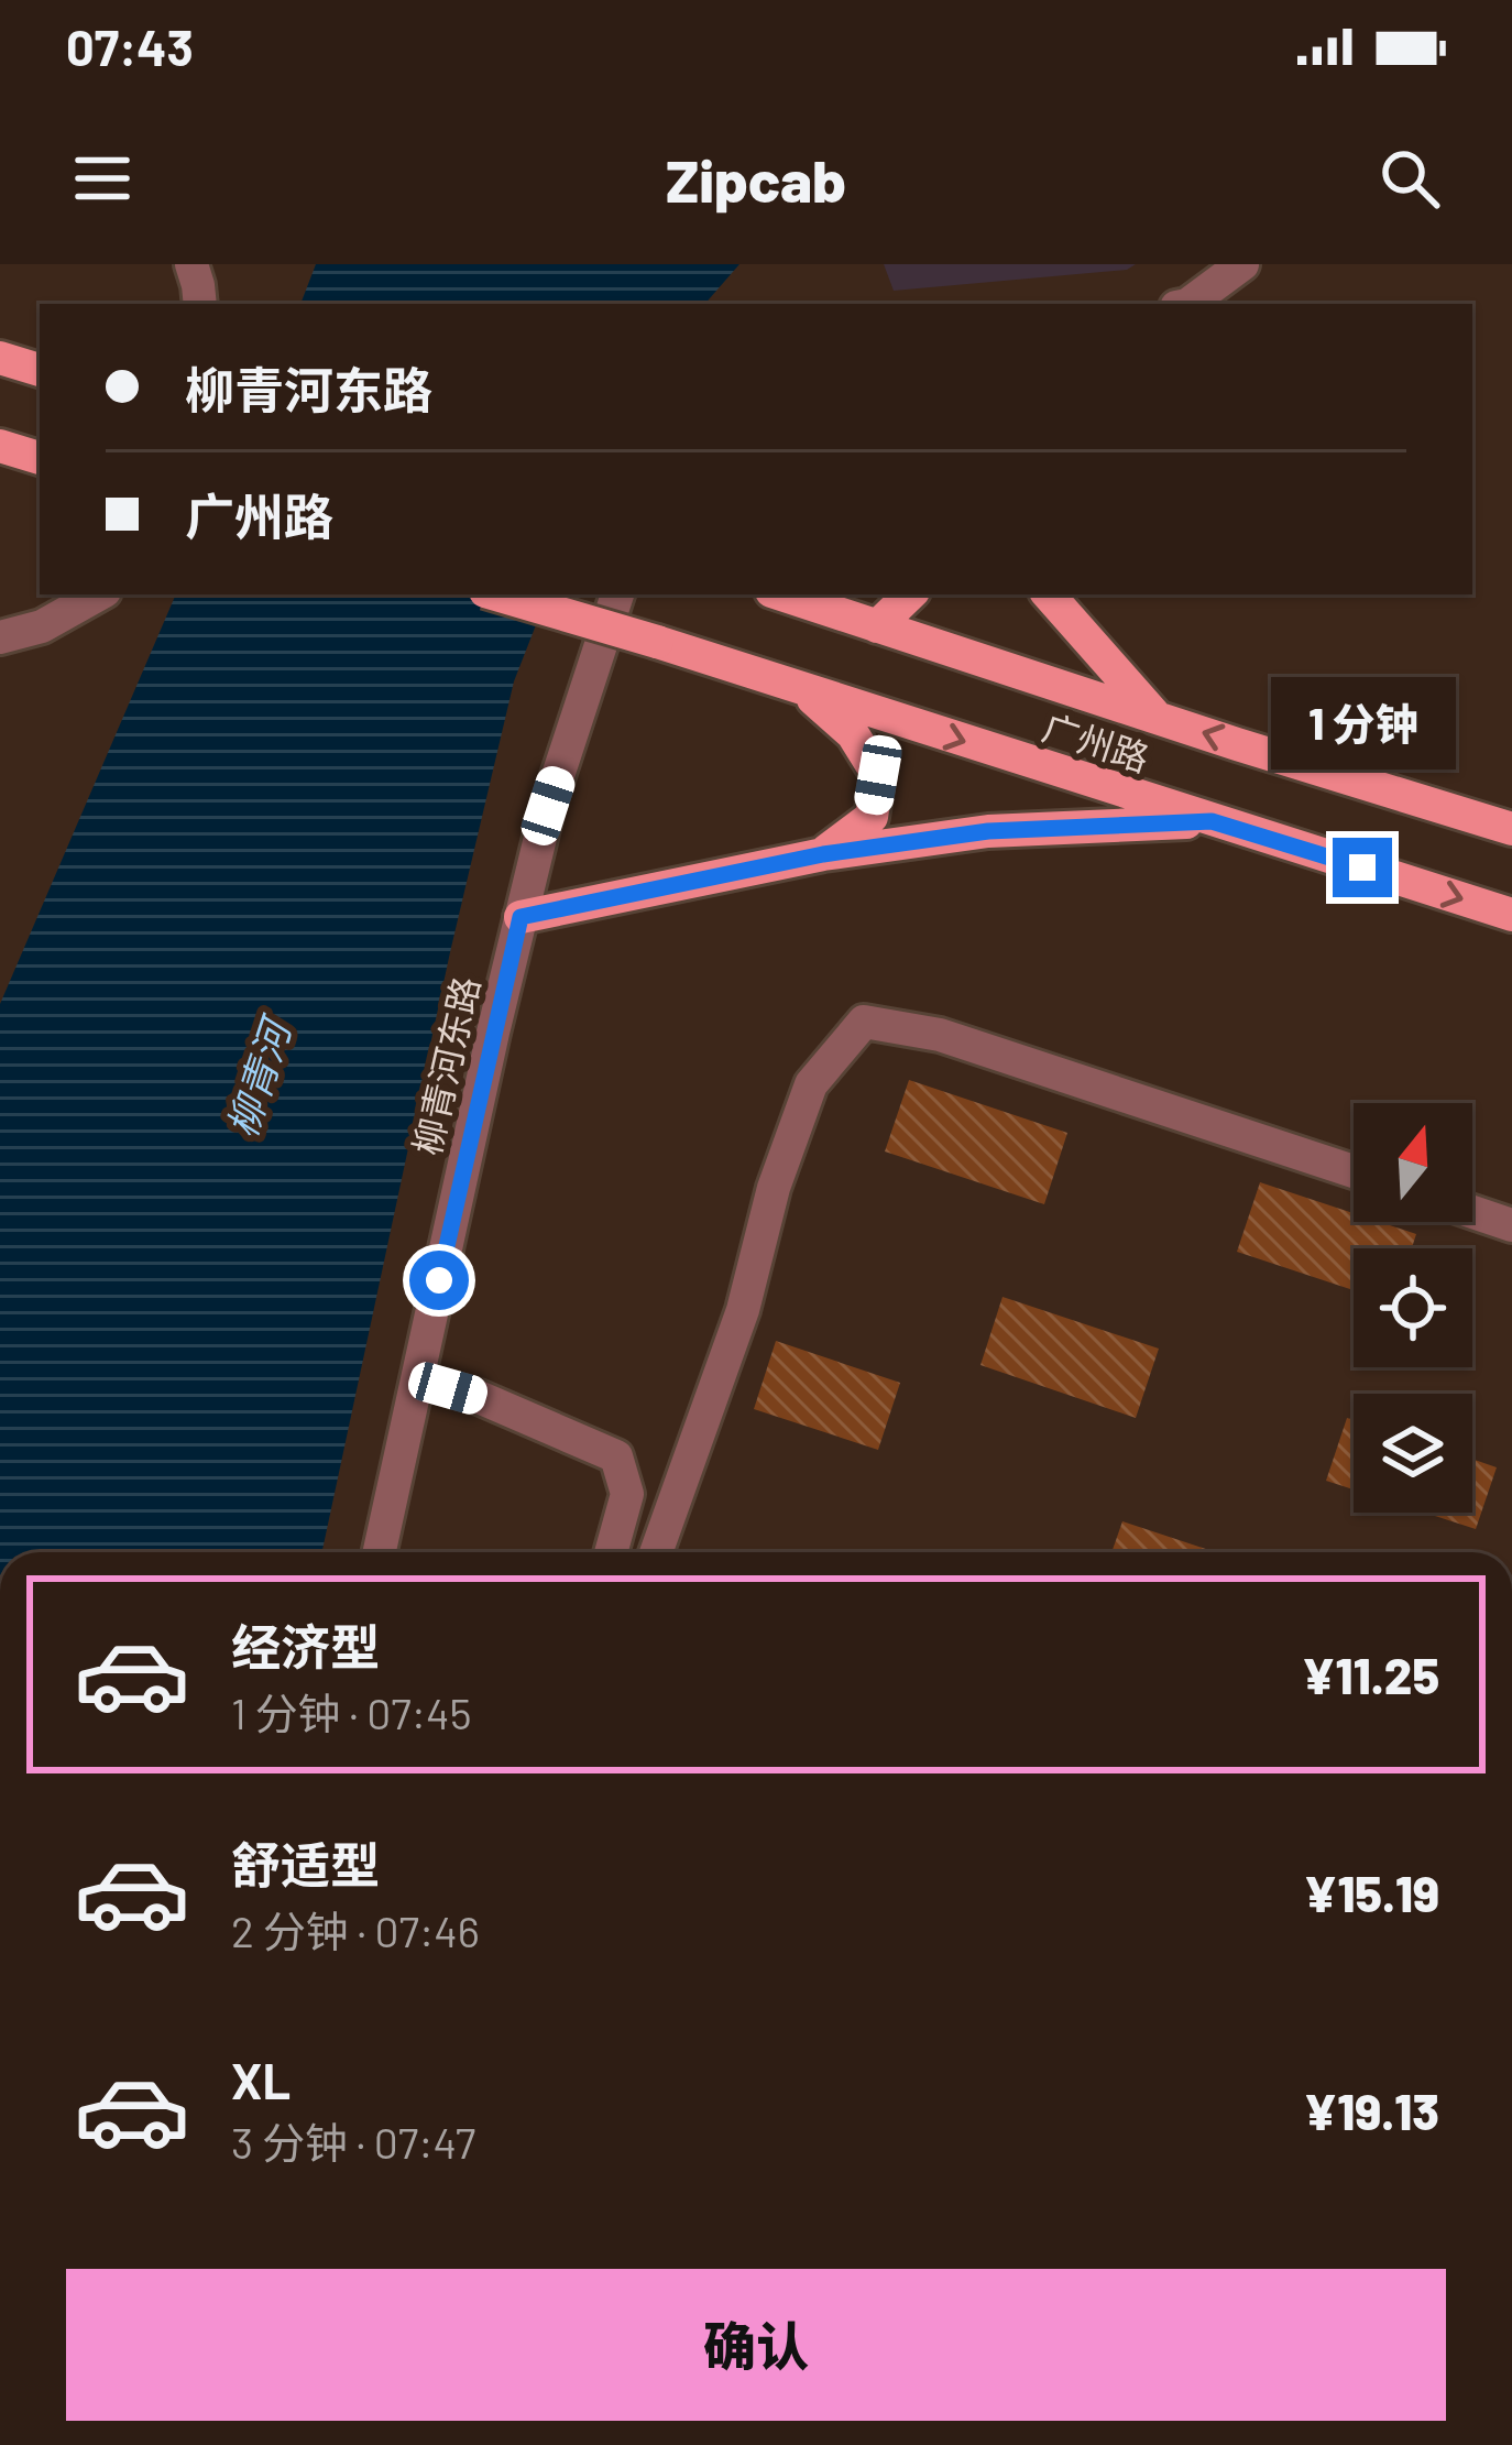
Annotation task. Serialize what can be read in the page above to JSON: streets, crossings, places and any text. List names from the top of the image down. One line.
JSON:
{"streets":{"main road":["广州路"],"street":["柳青河东路"]},"water":["柳青河"],"north":"top","page":{"status":"07:43","header":"Zipcab","banner":["柳青河东路","广州路"],"bubble":"1 分钟","list":[{"name":"经济型","note":"1 分钟 · 07:45","value":"¥11.25"},{"name":"舒适型","note":"2 分钟 · 07:46","value":"¥15.19"},{"name":"XL","note":"3 分钟 · 07:47","value":"¥19.13"}],"buttons":"确认"}}
